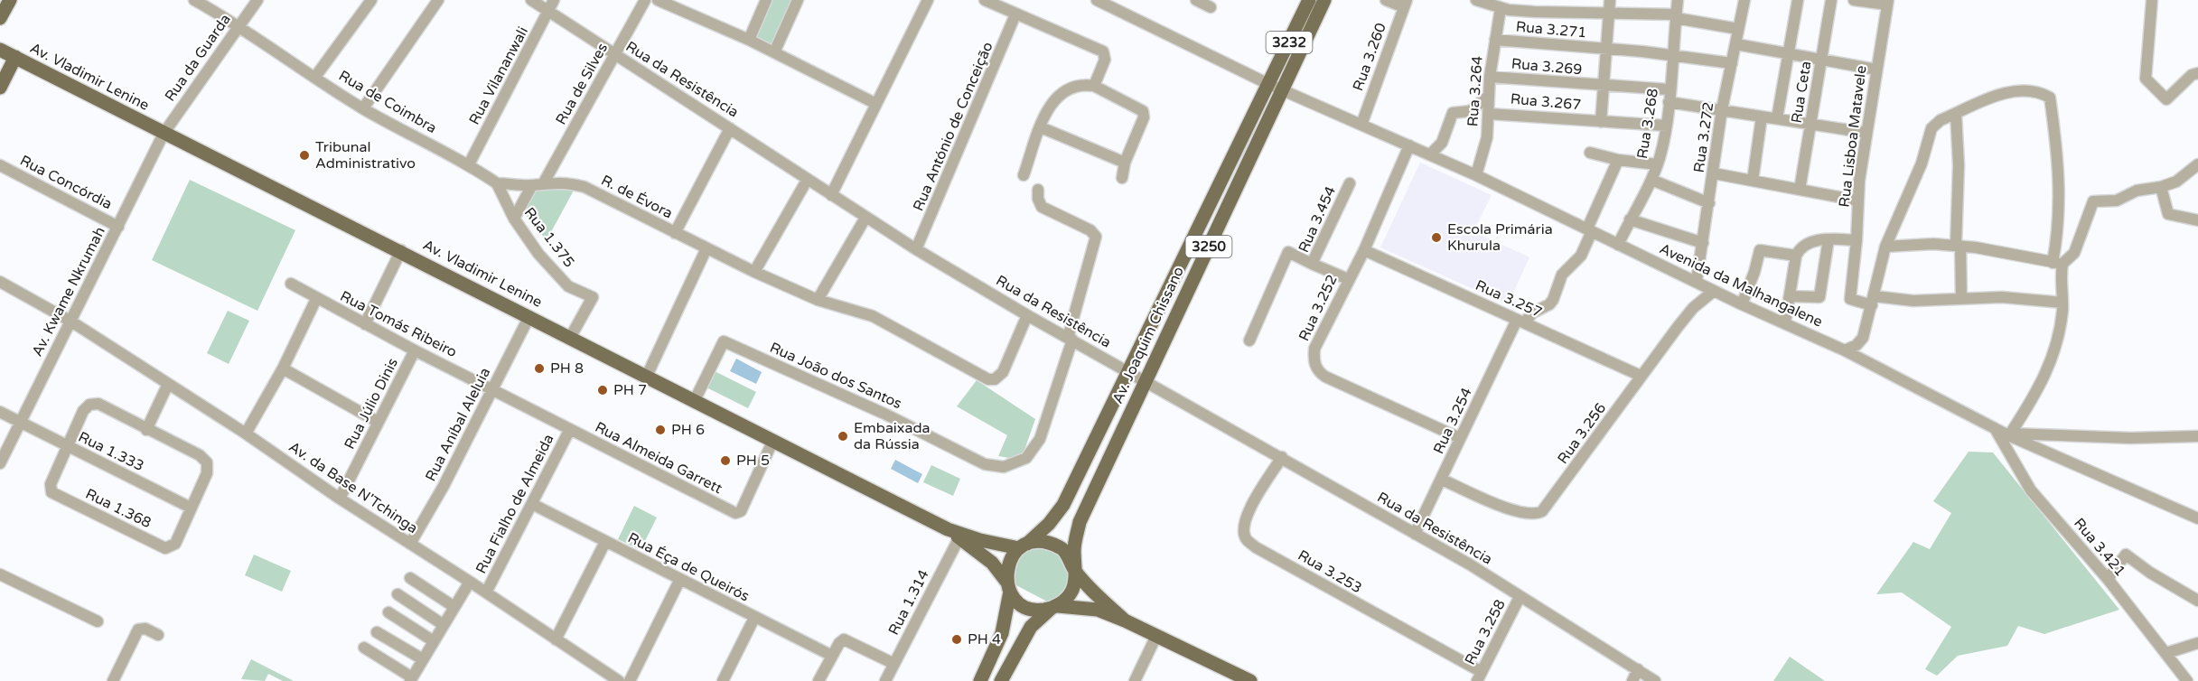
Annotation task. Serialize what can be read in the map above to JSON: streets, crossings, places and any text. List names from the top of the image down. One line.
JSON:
{"streets":{"main road":["3232","Av. Vladimir Lenine","3250","Av. Joaquim Chissano"],"street":["Rua 3.271","Rua 3.260","Rua da Guarda","Rua 3.269","Rua Vilananwali","Rua da Resistência","Rua de Silves","Rua 3.264","Rua Ceta","Rua de Coimbra","Rua 3.267","Rua 3.268","Rua António de Conceição","Rua Lisboa Matavele","Rua 3.272","Rua Concórdia","R. de Évora","Rua 3.454","Rua 1.375","Avenida da Malhangalene","Av. Kwame Nkrumah","Rua 3.257","Rua 3.252","Rua Tomás Ribeiro","Rua João dos Santos","Rua Júlio Dinis","Rua 3.254","Rua Aníbal Aleluia","Rua 3.256","Rua 1.333","Rua Almeida Garrett","Av. da Base N'Tchinga","Rua Fialho de Almeida","Rua 1.368","Rua 3.421","Rua Éça de Queirós","Rua 3.253","Rua 1.314","Rua 3.258"]},"crossings":[["Rua 3.271","Rua 3.264"],["Rua 3.271","Rua 3.268"],["Rua 3.271","Rua 3.272"],["3232","Avenida da Malhangalene"],["Rua 3.260","Avenida da Malhangalene"],["Rua da Guarda","Av. Vladimir Lenine"],["Rua da Guarda","Rua de Coimbra"],["Rua da Guarda","Av. Kwame Nkrumah"],["Rua 3.269","Rua 3.264"],["Rua 3.269","Rua 3.268"],["Rua Vilananwali","Rua da Resistência"],["Rua Vilananwali","Rua de Coimbra"],["Av. Vladimir Lenine","Rua 1.375"],["Av. Vladimir Lenine","Av. Kwame Nkrumah"],["Av. Vladimir Lenine","Av. Joaquim Chissano"],["Av. Vladimir Lenine","Rua João dos Santos"],["Av. Vladimir Lenine","Rua Aníbal Aleluia"],["Av. Vladimir Lenine","Rua Almeida Garrett"],["Av. Vladimir Lenine","Rua 1.314"],["Rua da Resistência","Rua de Silves"],["Rua da Resistência","Rua António de Conceição"],["Rua da Resistência","R. de Évora"],["Rua da Resistência","Av. Joaquim Chissano"],["Rua da Resistência","Rua João dos Santos"],["Rua da Resistência","Rua 3.254"],["Rua da Resistência","Rua 3.253"],["Rua da Resistência","Rua 3.258"],["Rua de Silves","R. de Évora"],["Rua 3.264","Rua 3.267"],["Rua 3.264","Avenida da Malhangalene"],["Rua de Coimbra","R. de Évora"],["Rua de Coimbra","Rua 1.375"],["Rua 3.267","Rua 3.268"],["Rua 3.268","Avenida da Malhangalene"],["Rua 3.272","Avenida da Malhangalene"],["Rua Concórdia","Av. Kwame Nkrumah"],["R. de Évora","Rua 1.375"],["Rua 3.454","Rua 3.252"],["Avenida da Malhangalene","Rua 3.252"],["Avenida da Malhangalene","Av. Joaquim Chissano"],["Avenida da Malhangalene","Rua 3.256"],["Avenida da Malhangalene","Rua 3.421"],["Av. Kwame Nkrumah","Rua 1.333"],["Av. Kwame Nkrumah","Av. da Base N'Tchinga"],["Rua 3.257","Rua 3.252"],["Rua 3.257","Rua 3.254"],["Rua 3.257","Rua 3.256"],["Rua 3.252","Rua 3.254"],["Rua Tomás Ribeiro","Rua Júlio Dinis"],["Rua Tomás Ribeiro","Rua Aníbal Aleluia"],["Rua Tomás Ribeiro","Rua Almeida Garrett"],["Rua Júlio Dinis","Av. da Base N'Tchinga"],["Rua 3.254","Rua 3.256"],["Rua Aníbal Aleluia","Rua Almeida Garrett"],["Rua Aníbal Aleluia","Av. da Base N'Tchinga"],["Rua 1.333","Rua 1.368"],["Rua Almeida Garrett","Rua Fialho de Almeida"],["Av. da Base N'Tchinga","Rua Fialho de Almeida"],["Rua Fialho de Almeida","Rua Éça de Queirós"],["Rua 3.253","Rua 3.258"]],"places":["Tribunal Administrativo","Escola Primária Khurula","PH 8","PH 7","PH 6","Embaixada da Rússia","PH 5","PH 4"]}
